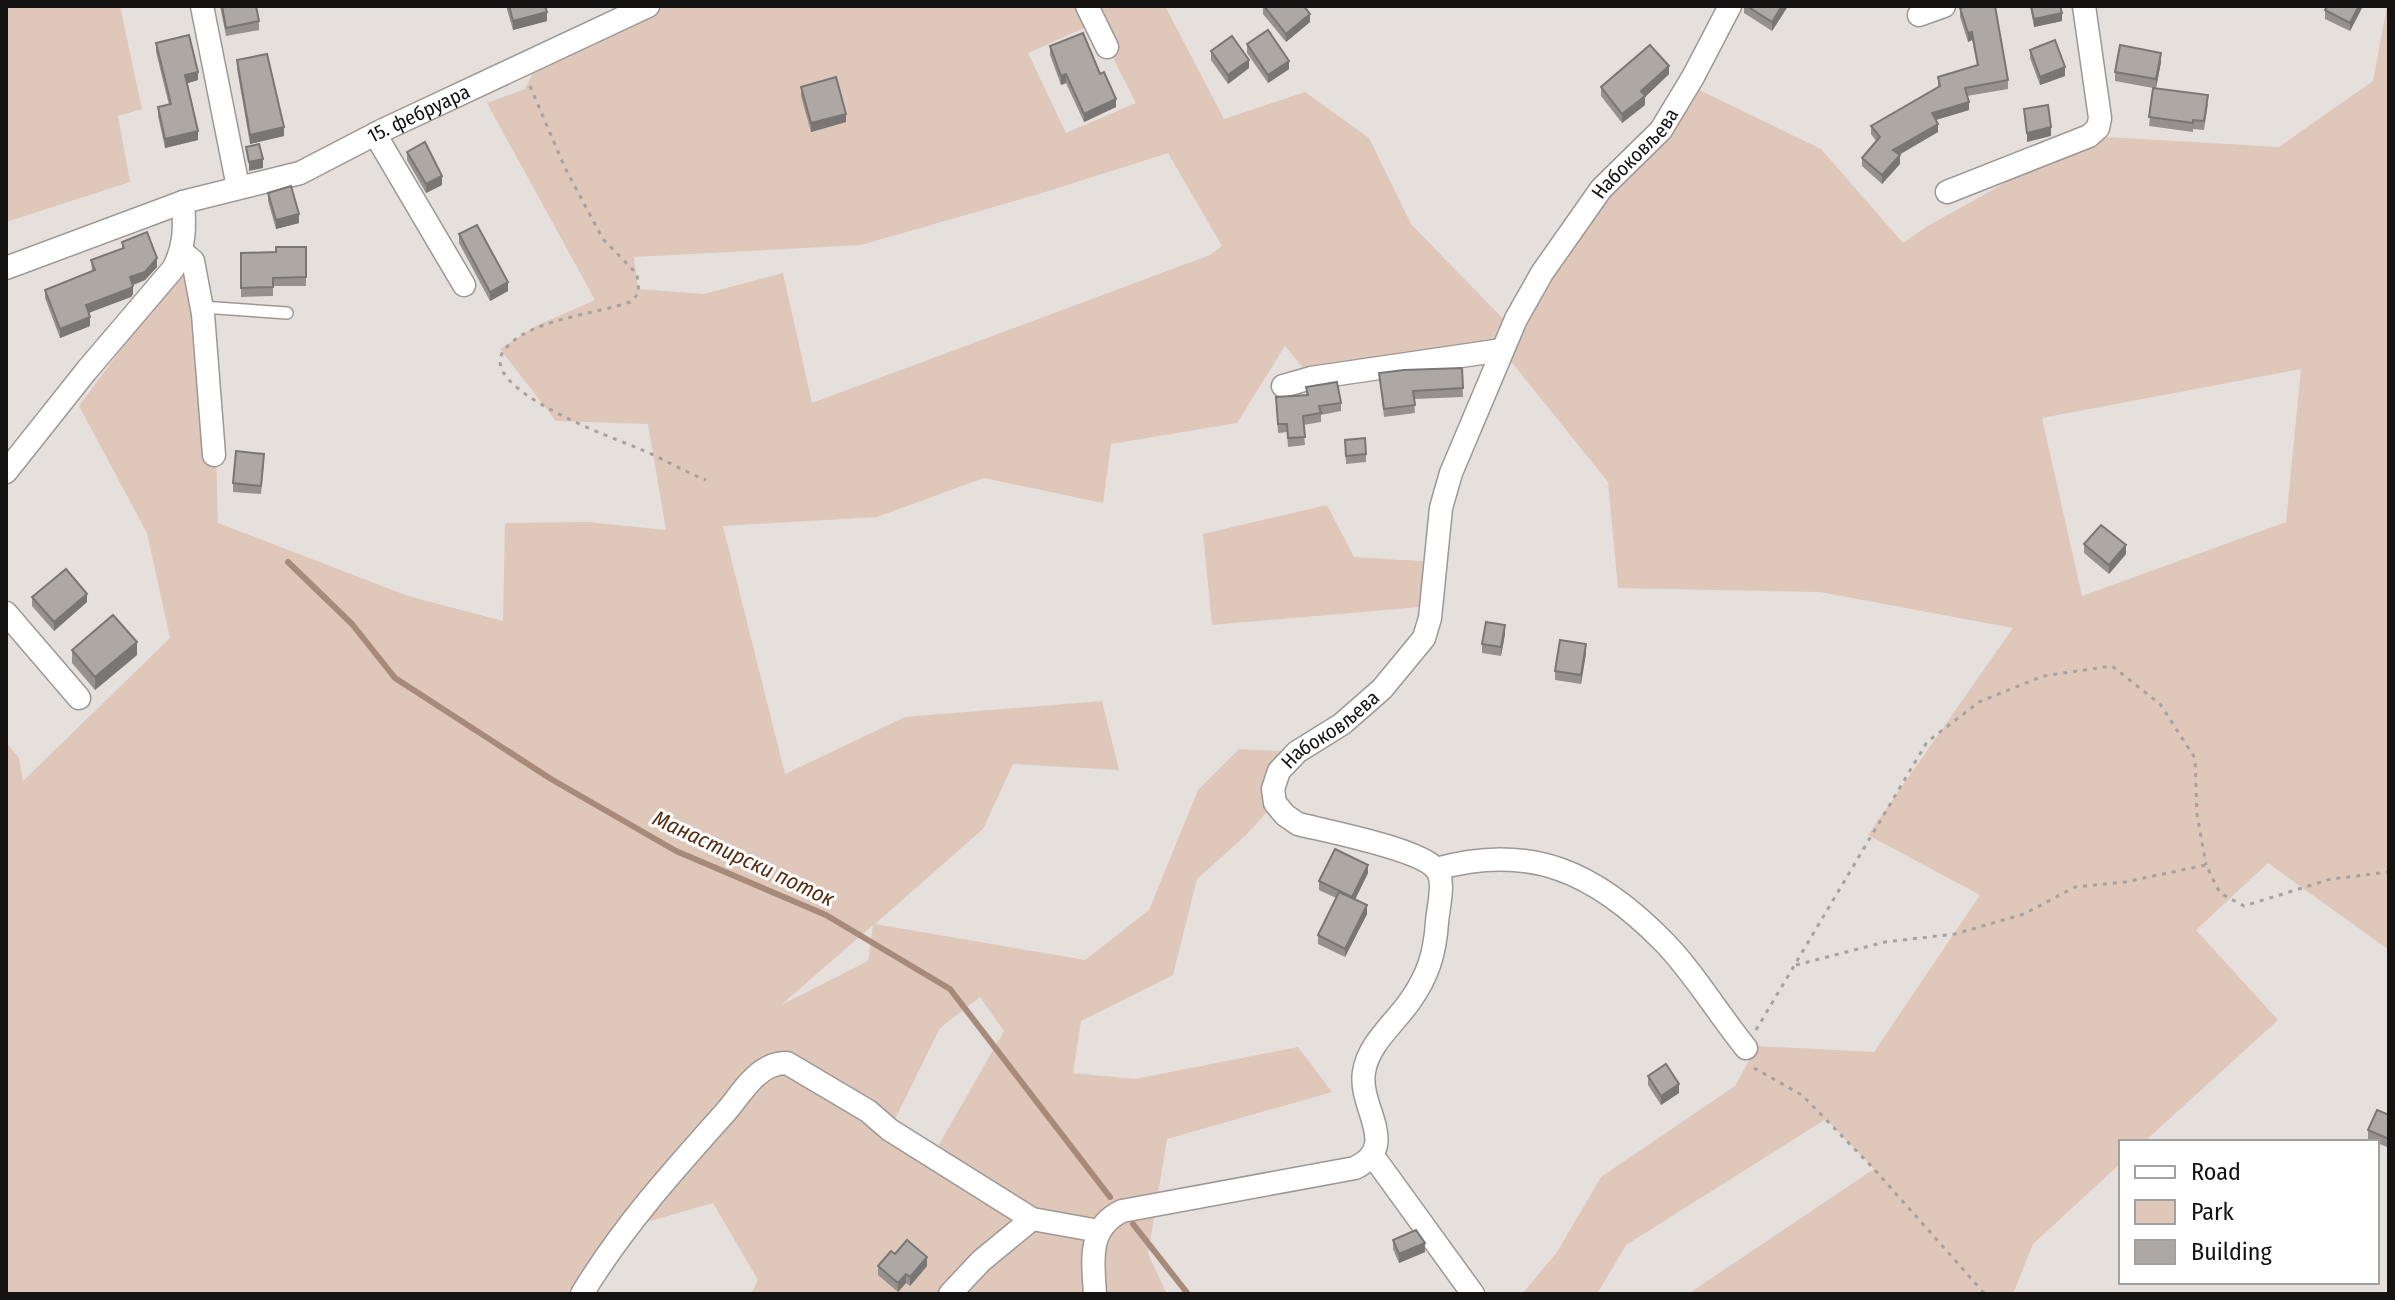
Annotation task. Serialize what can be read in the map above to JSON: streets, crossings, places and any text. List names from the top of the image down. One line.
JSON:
{"streets":{"street":["15. фебруара","Набоковљева"]},"water":["Манастирски поток"],"legend":["Road","Park","Building"]}
